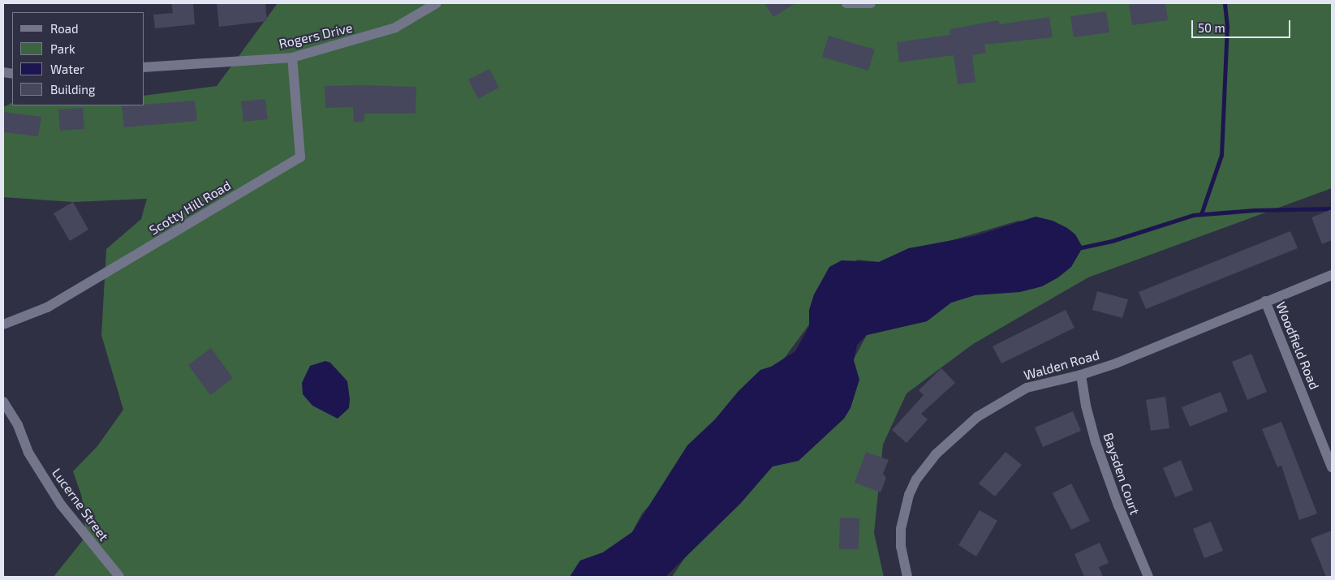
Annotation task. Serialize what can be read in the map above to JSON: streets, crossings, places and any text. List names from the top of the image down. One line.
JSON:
{"streets":{"street":["Rogers Drive","Scotty Hill Road","Woodfield Road","Walden Road","Baysden Court","Lucerne Street"]},"crossings":[["Rogers Drive","Scotty Hill Road"],["Woodfield Road","Walden Road"],["Walden Road","Baysden Court"]],"legend":["Road","Park","Water","Building"],"scale_bar":"50 m"}
